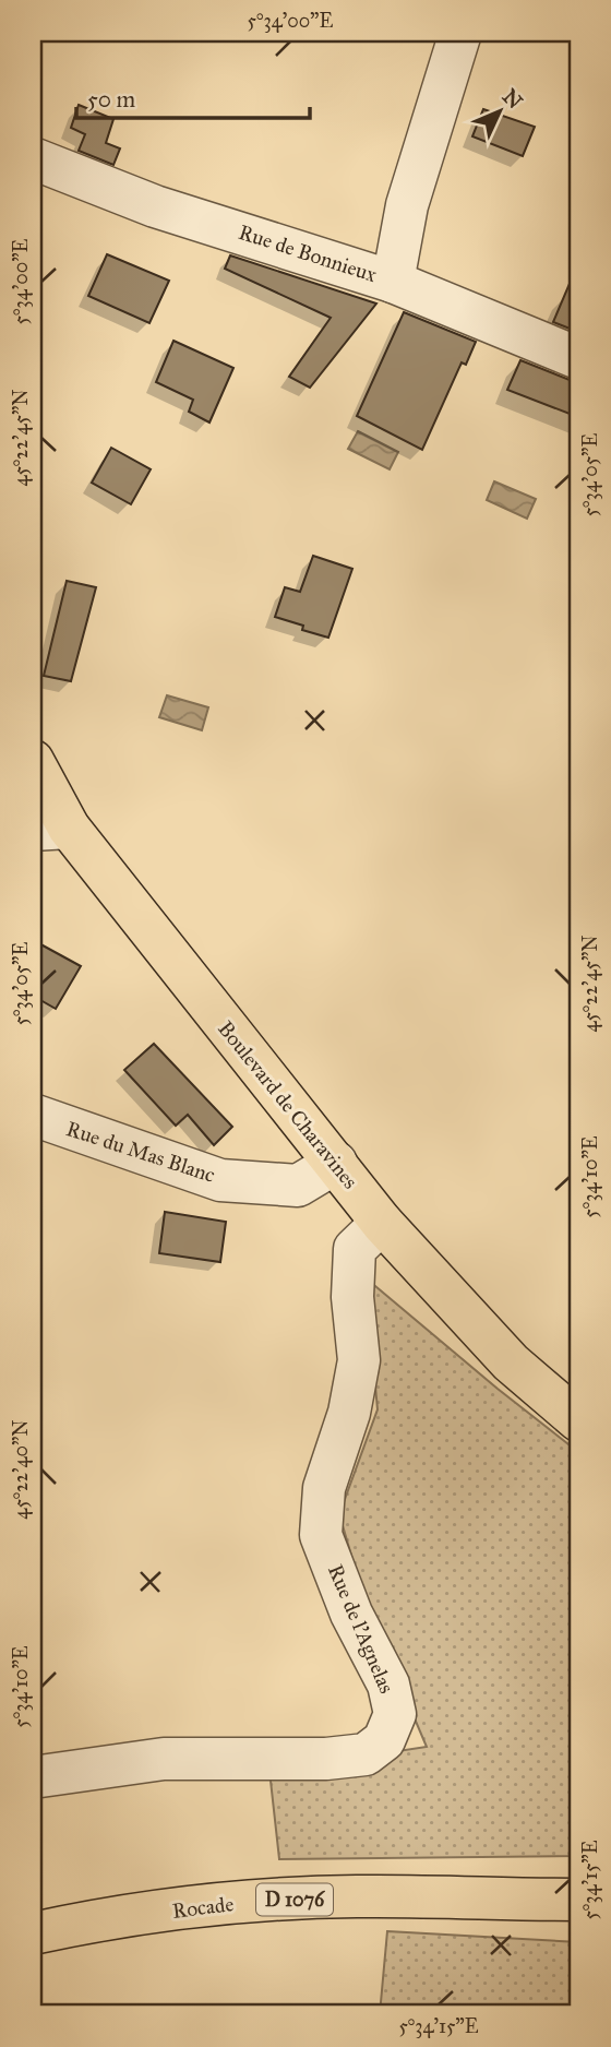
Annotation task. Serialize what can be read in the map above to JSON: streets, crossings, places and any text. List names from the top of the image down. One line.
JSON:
{"streets":{"main road":["Boulevard de Charavines","D 1076","Rocade"],"street":["Rue de Bonnieux","Rue du Mas Blanc","Rue de l'Agnelas"]},"crossings":[["Boulevard de Charavines","Rue du Mas Blanc"],["Boulevard de Charavines","Rue de l'Agnelas"]],"scale_bar":"50 m","north":"top right","coordinates":["5°34'00\"E","45°22'45\"N","5°34'05\"E","5°34'10\"E","45°22'40\"N","5°34'15\"E"]}
